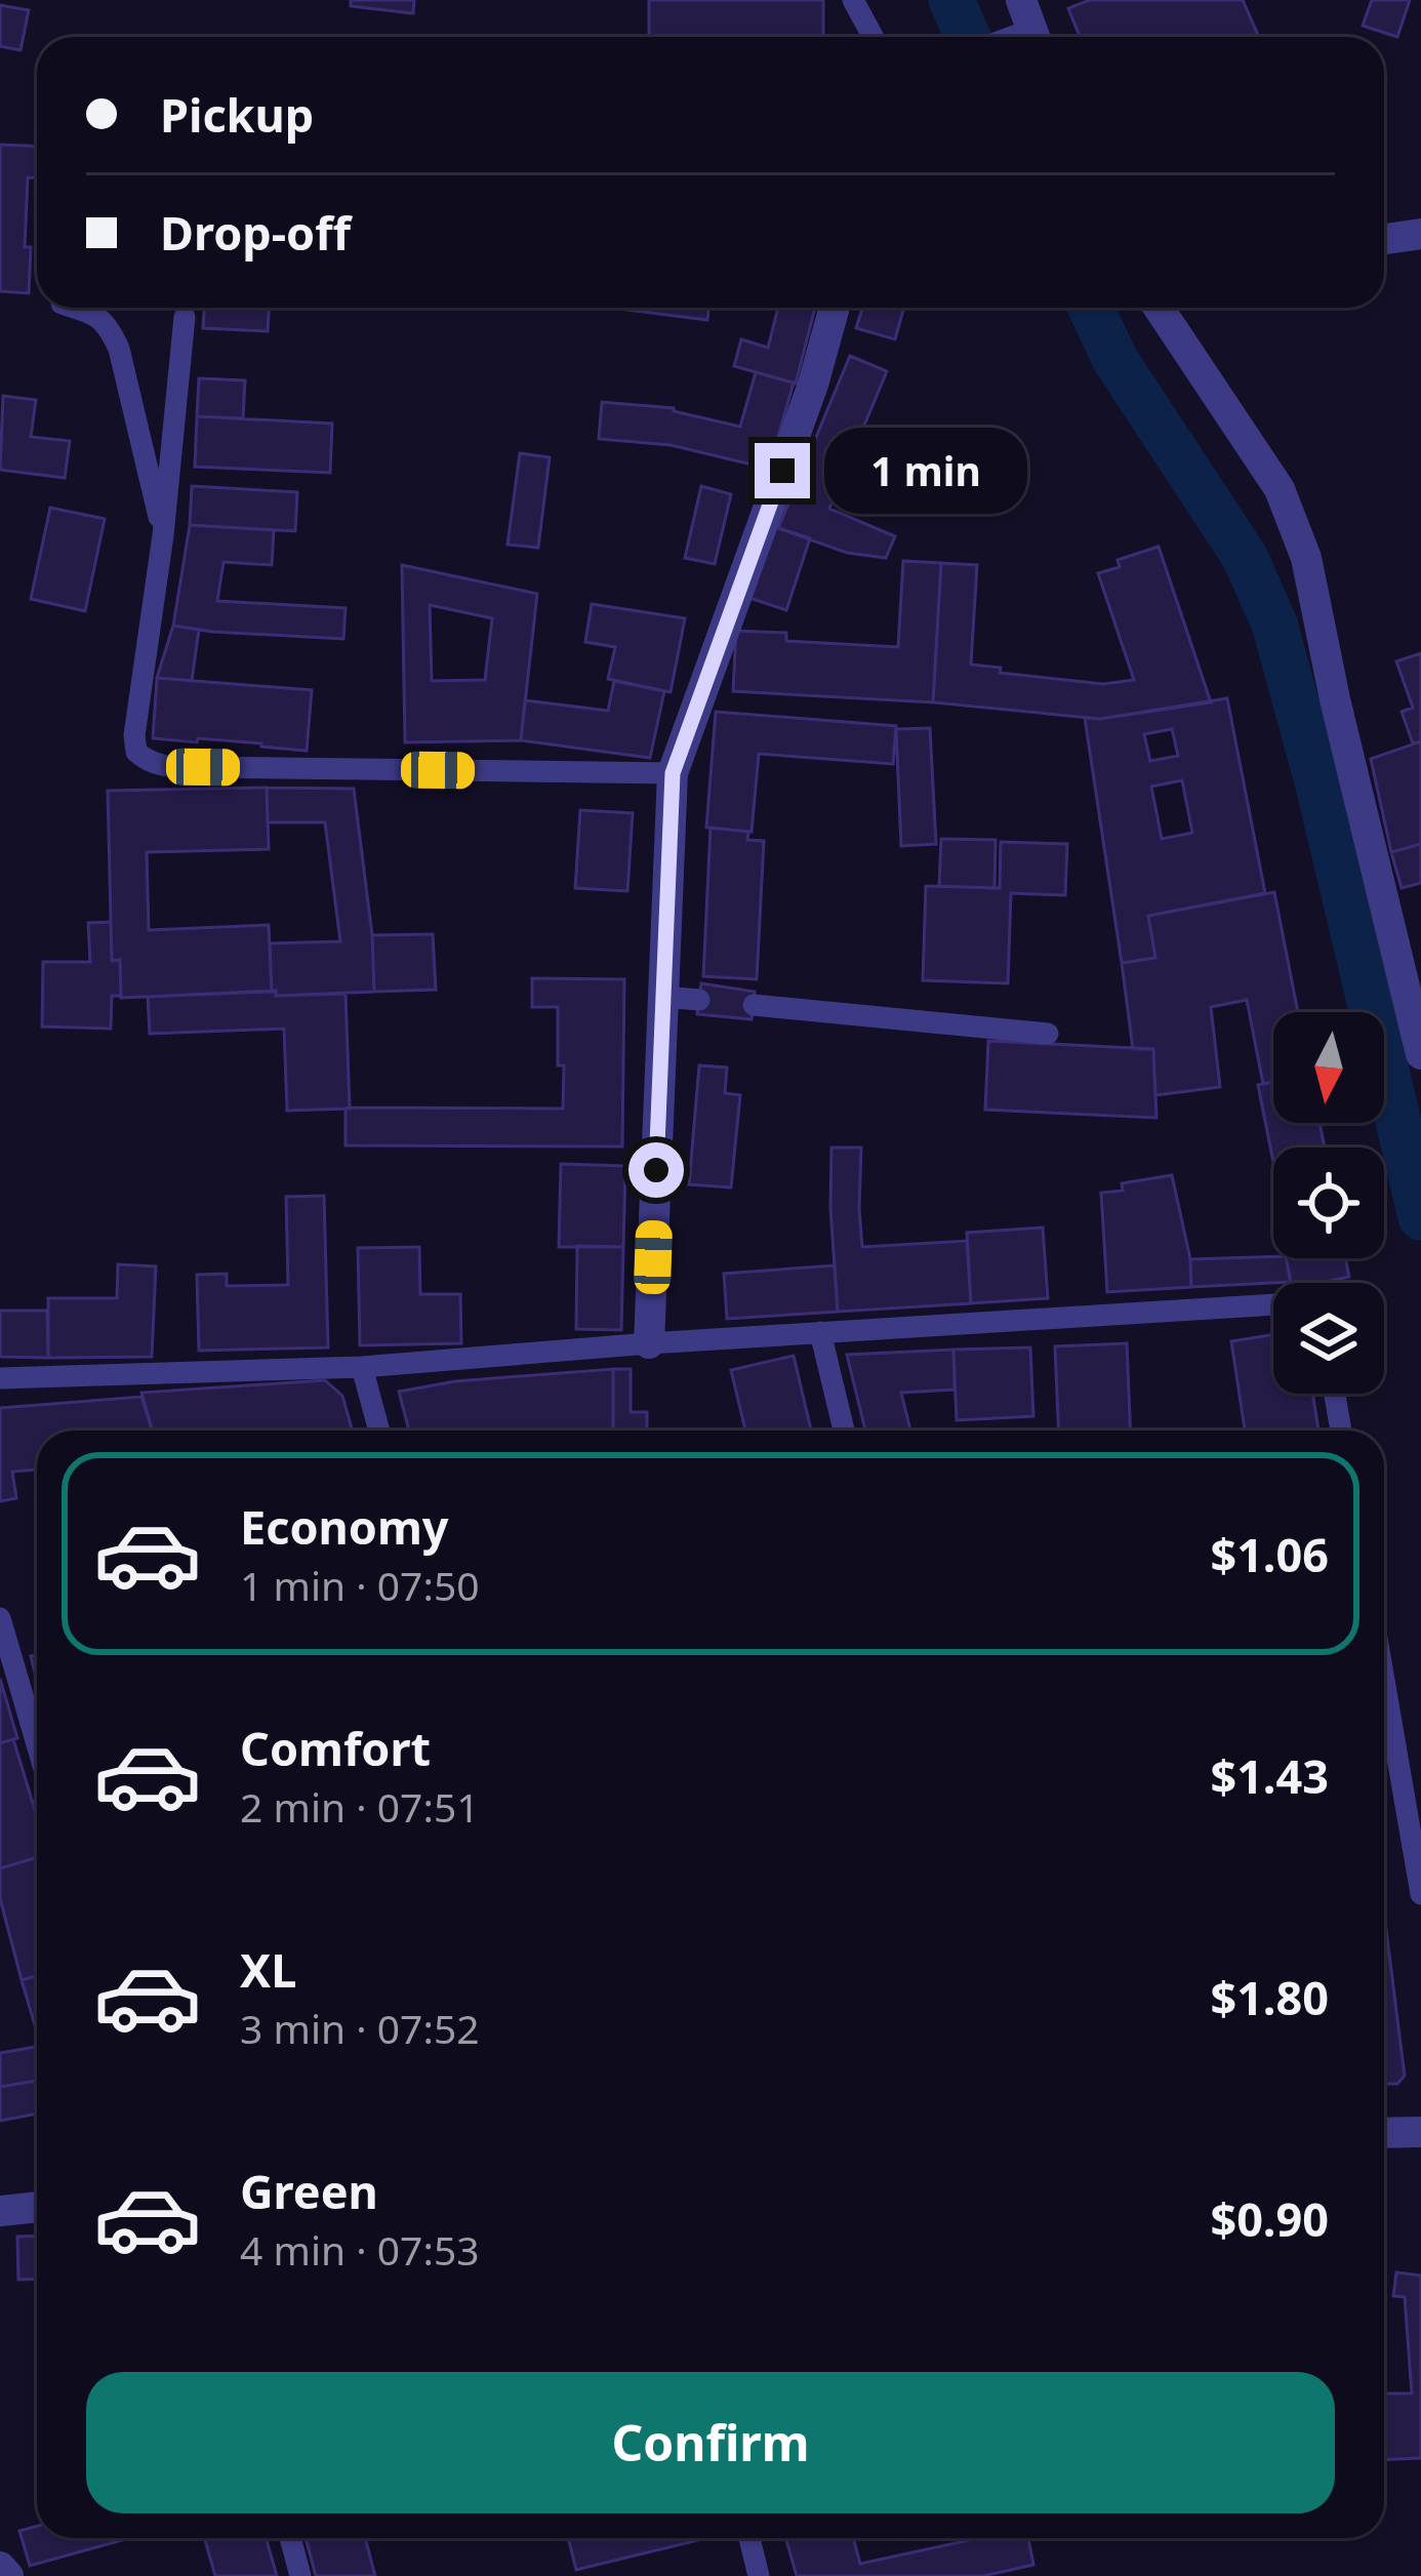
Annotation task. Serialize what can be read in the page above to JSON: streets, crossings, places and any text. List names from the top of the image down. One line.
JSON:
{"north":"bottom","page":{"banner":["Pickup","Drop-off"],"bubble":"1 min","list":[{"name":"Economy","note":"1 min · 07:50","value":"$1.06"},{"name":"Comfort","note":"2 min · 07:51","value":"$1.43"},{"name":"XL","note":"3 min · 07:52","value":"$1.80"},{"name":"Green","note":"4 min · 07:53","value":"$0.90"}],"buttons":"Confirm"}}
